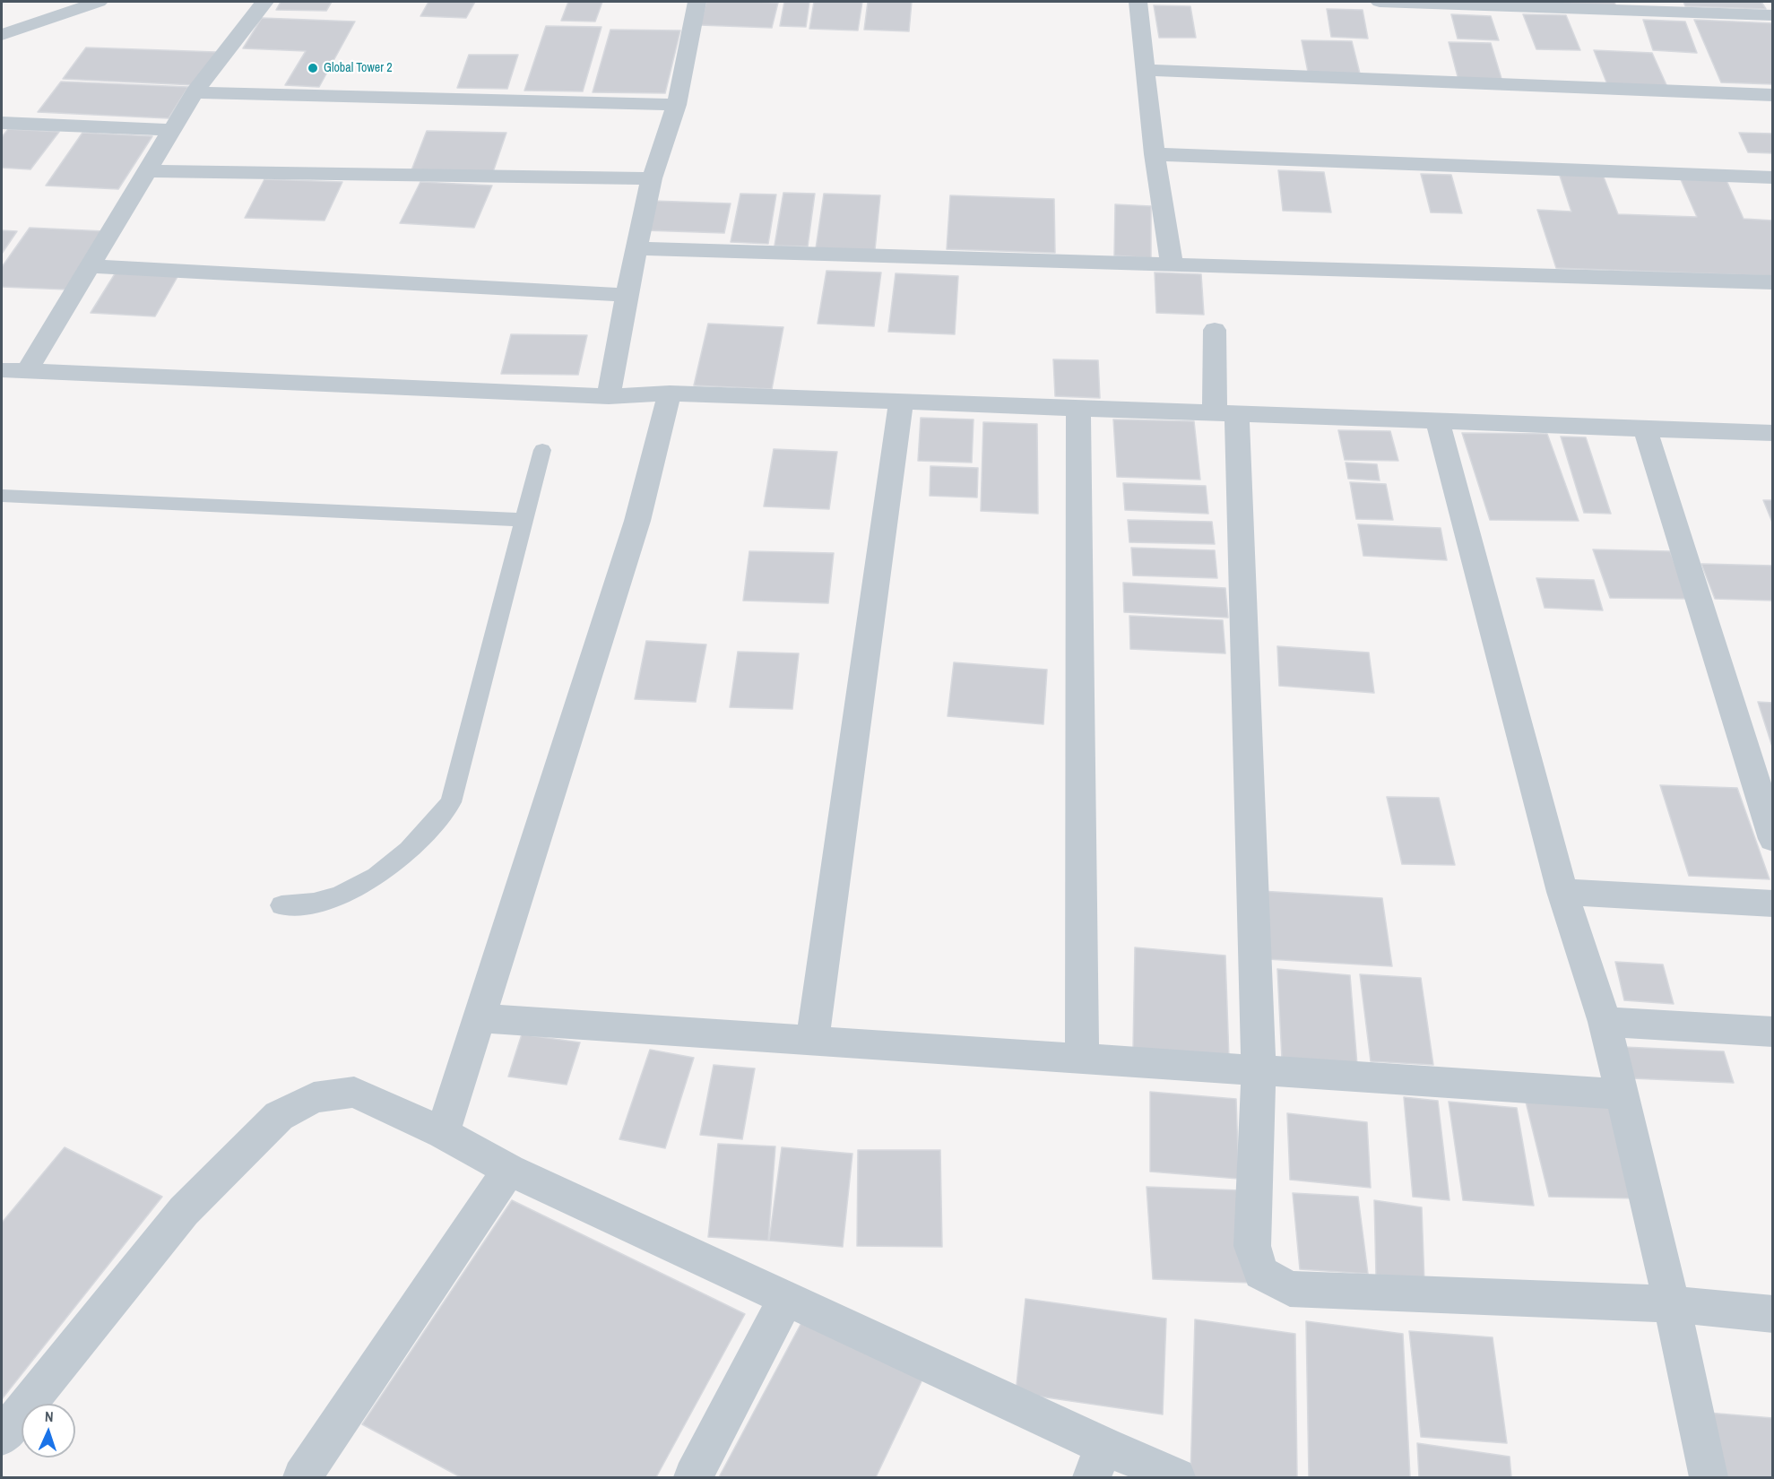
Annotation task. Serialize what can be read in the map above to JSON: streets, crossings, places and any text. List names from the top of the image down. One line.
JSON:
{"places":["Global Tower 2"],"north":"top"}
